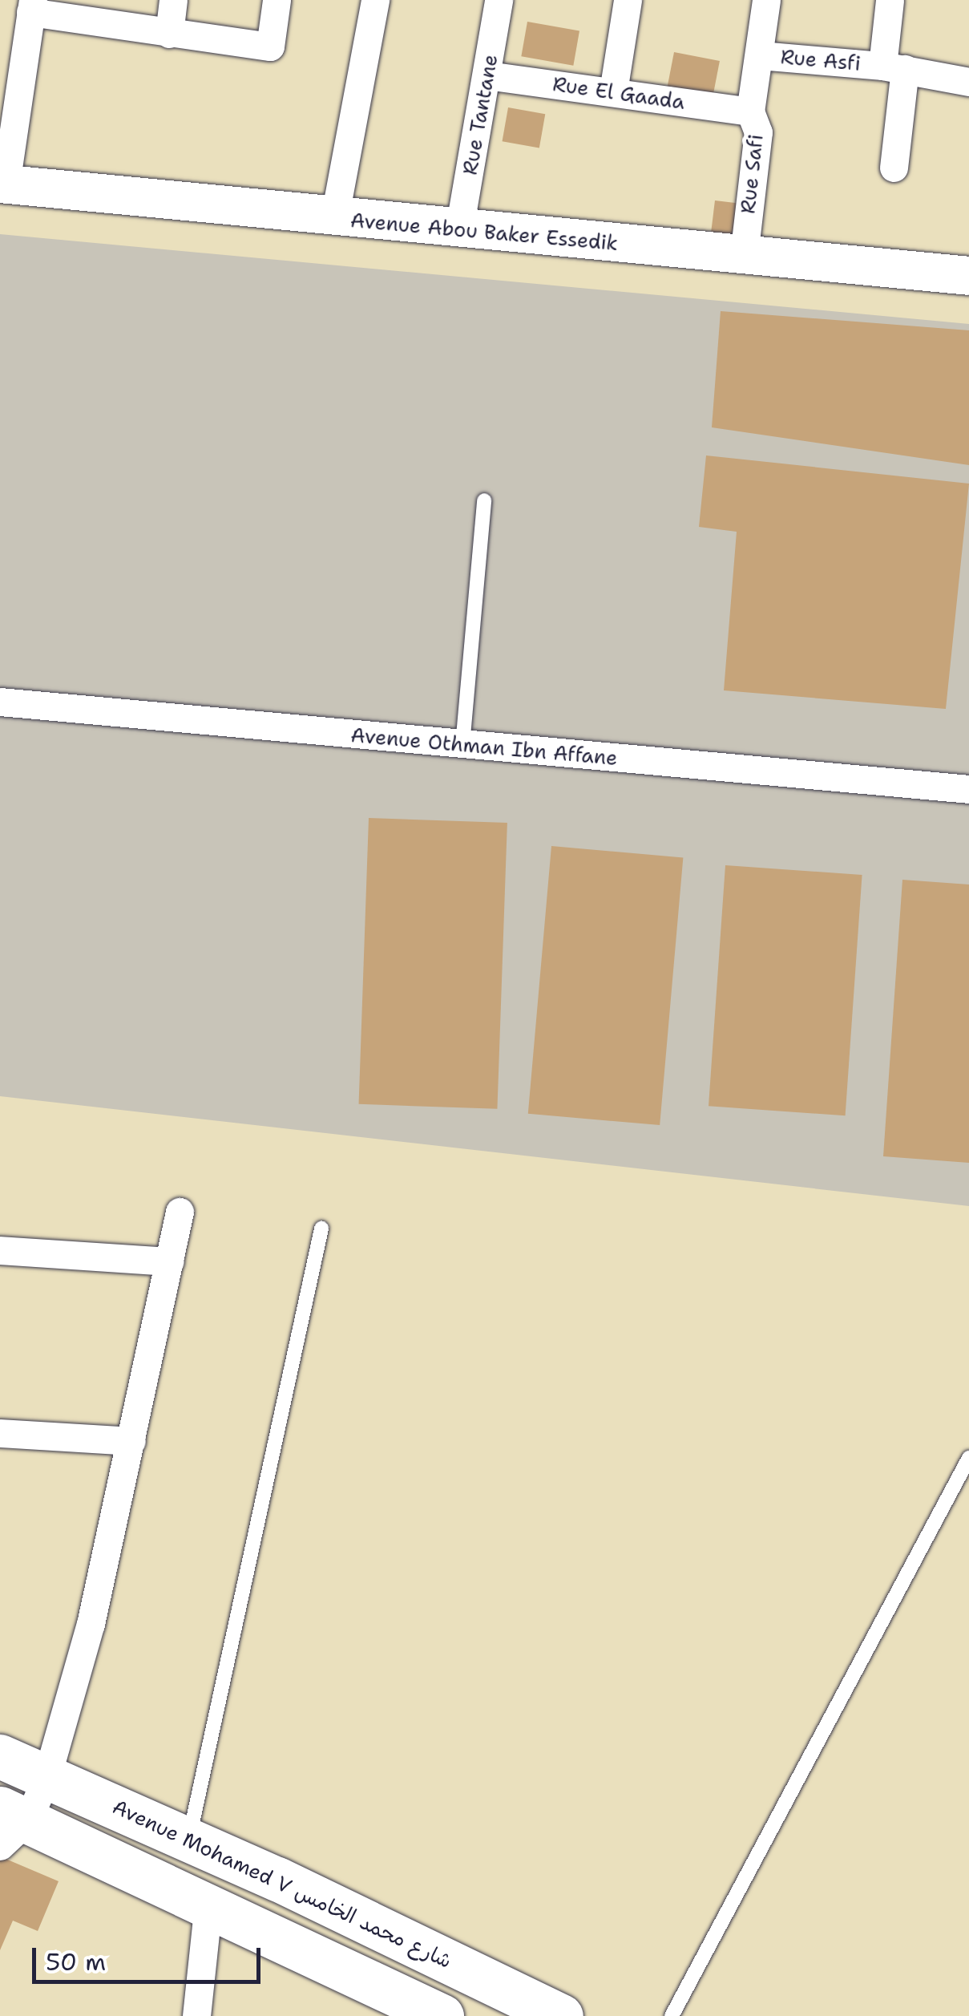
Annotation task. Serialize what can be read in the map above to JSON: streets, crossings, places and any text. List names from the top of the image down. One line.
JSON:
{"streets":{"main road":["Avenue Mohamed V شارع محمد الخامس"],"street":["Rue Asfi","Rue El Gaada","Rue Tantane","Rue Safi","Avenue Abou Baker Essedik","Avenue Othman Ibn Affane"]},"crossings":[["Rue Asfi","Rue Safi"],["Rue El Gaada","Rue Tantane"],["Rue El Gaada","Rue Safi"],["Rue Tantane","Avenue Abou Baker Essedik"],["Rue Safi","Avenue Abou Baker Essedik"]],"scale_bar":"50 m"}
